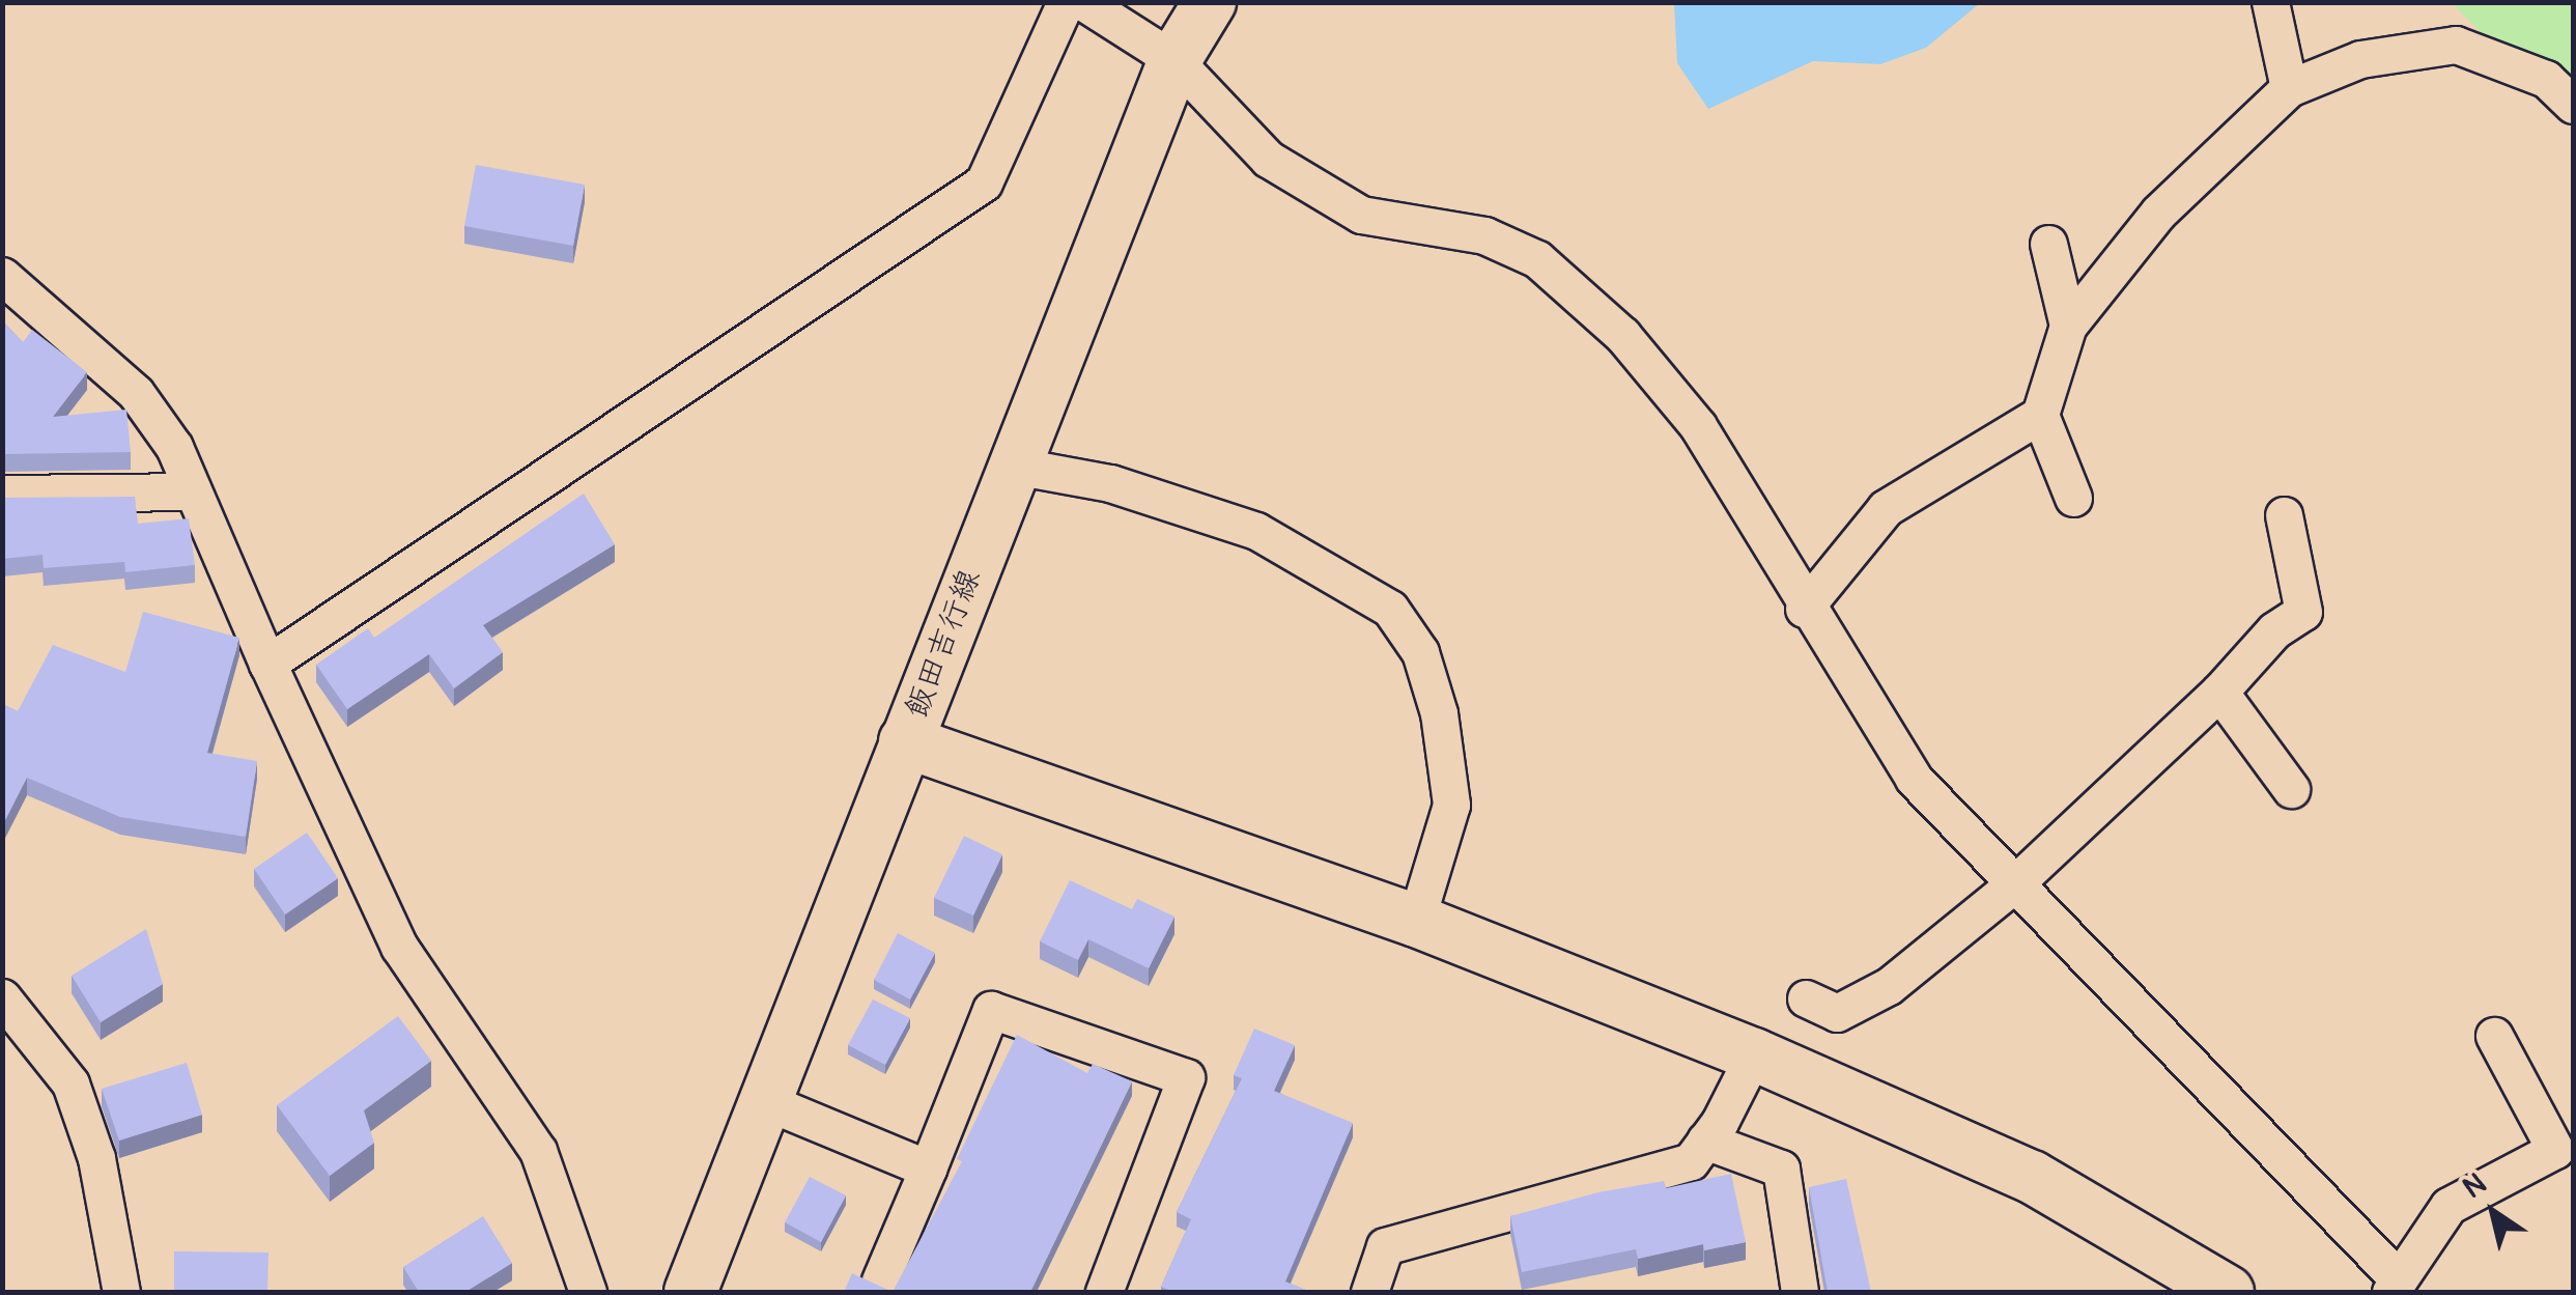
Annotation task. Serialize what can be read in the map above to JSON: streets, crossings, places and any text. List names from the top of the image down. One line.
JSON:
{"streets":{"street":["飯田吉行線"]},"north":"top left"}
